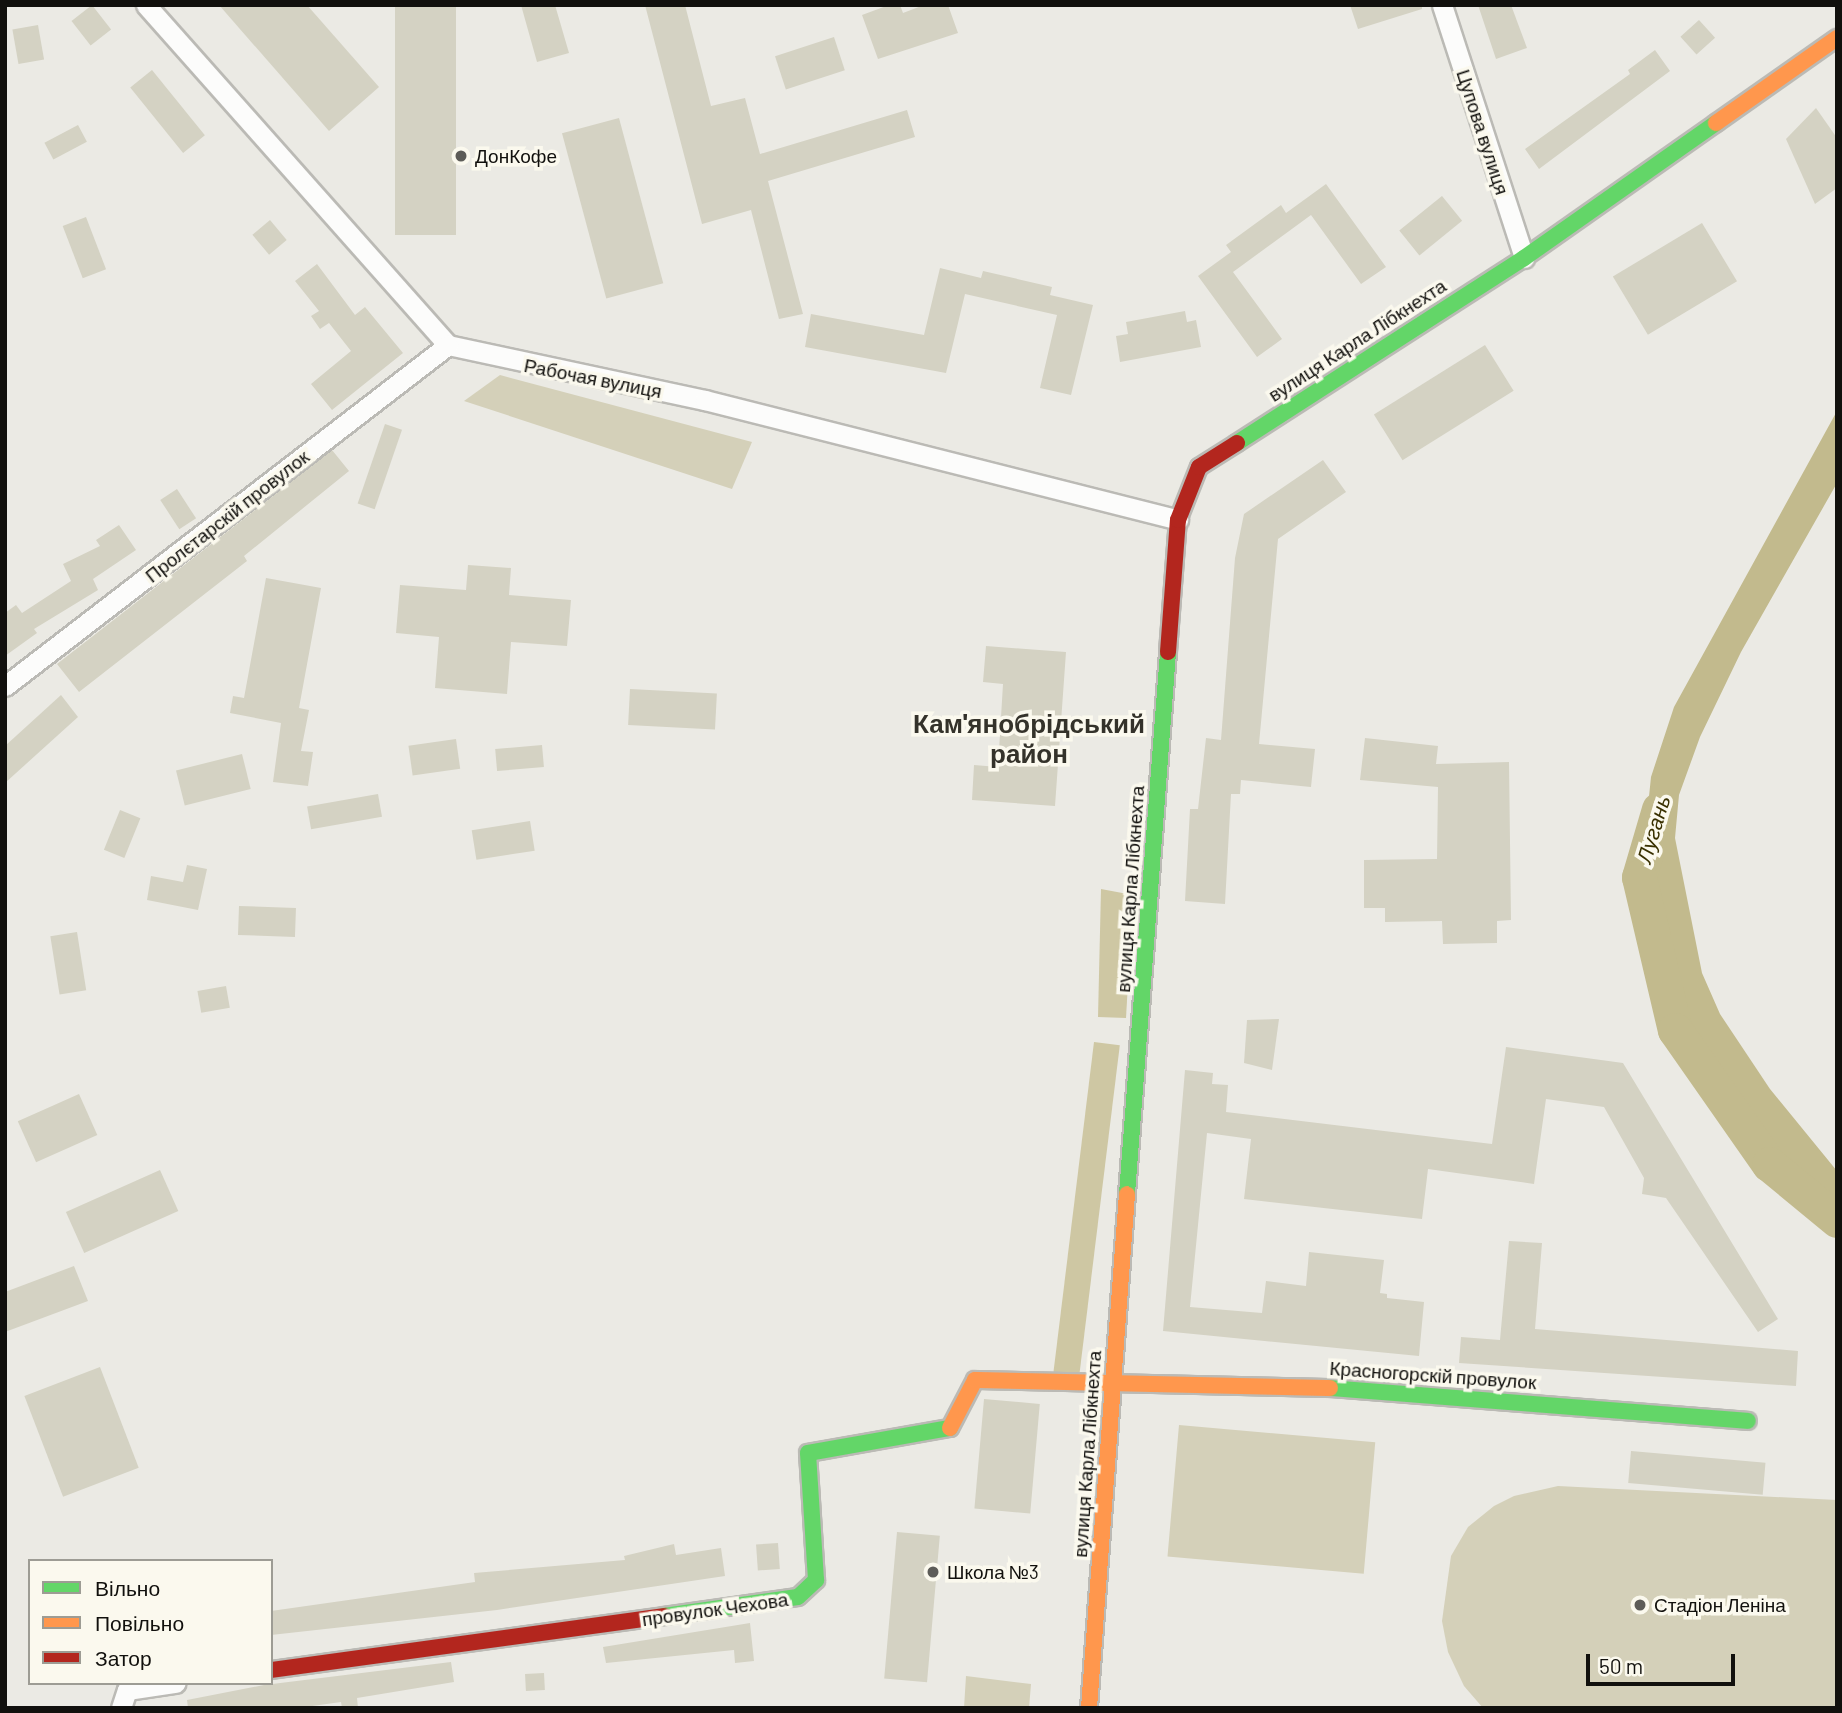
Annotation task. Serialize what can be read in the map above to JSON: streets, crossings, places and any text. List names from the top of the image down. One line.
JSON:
{"streets":{"street":["Цупова вулиця","вулиця Карла Лібкнехта","Рабочая вулиця","Пролєтарскій провулок","Красногорскій провулок","провулок Чехова"]},"crossings":[["Цупова вулиця","вулиця Карла Лібкнехта"],["вулиця Карла Лібкнехта","Рабочая вулиця"],["вулиця Карла Лібкнехта","Красногорскій провулок"],["вулиця Карла Лібкнехта","провулок Чехова"],["Рабочая вулиця","Пролєтарскій провулок"],["Красногорскій провулок","провулок Чехова"]],"districts":["Кам'янобрідський район"],"water":["Лугань"],"places":["ДонКофе","Школа №3","Стадіон Леніна"],"legend":["Вільно","Повільно","Затор"],"scale_bar":"50 m"}
